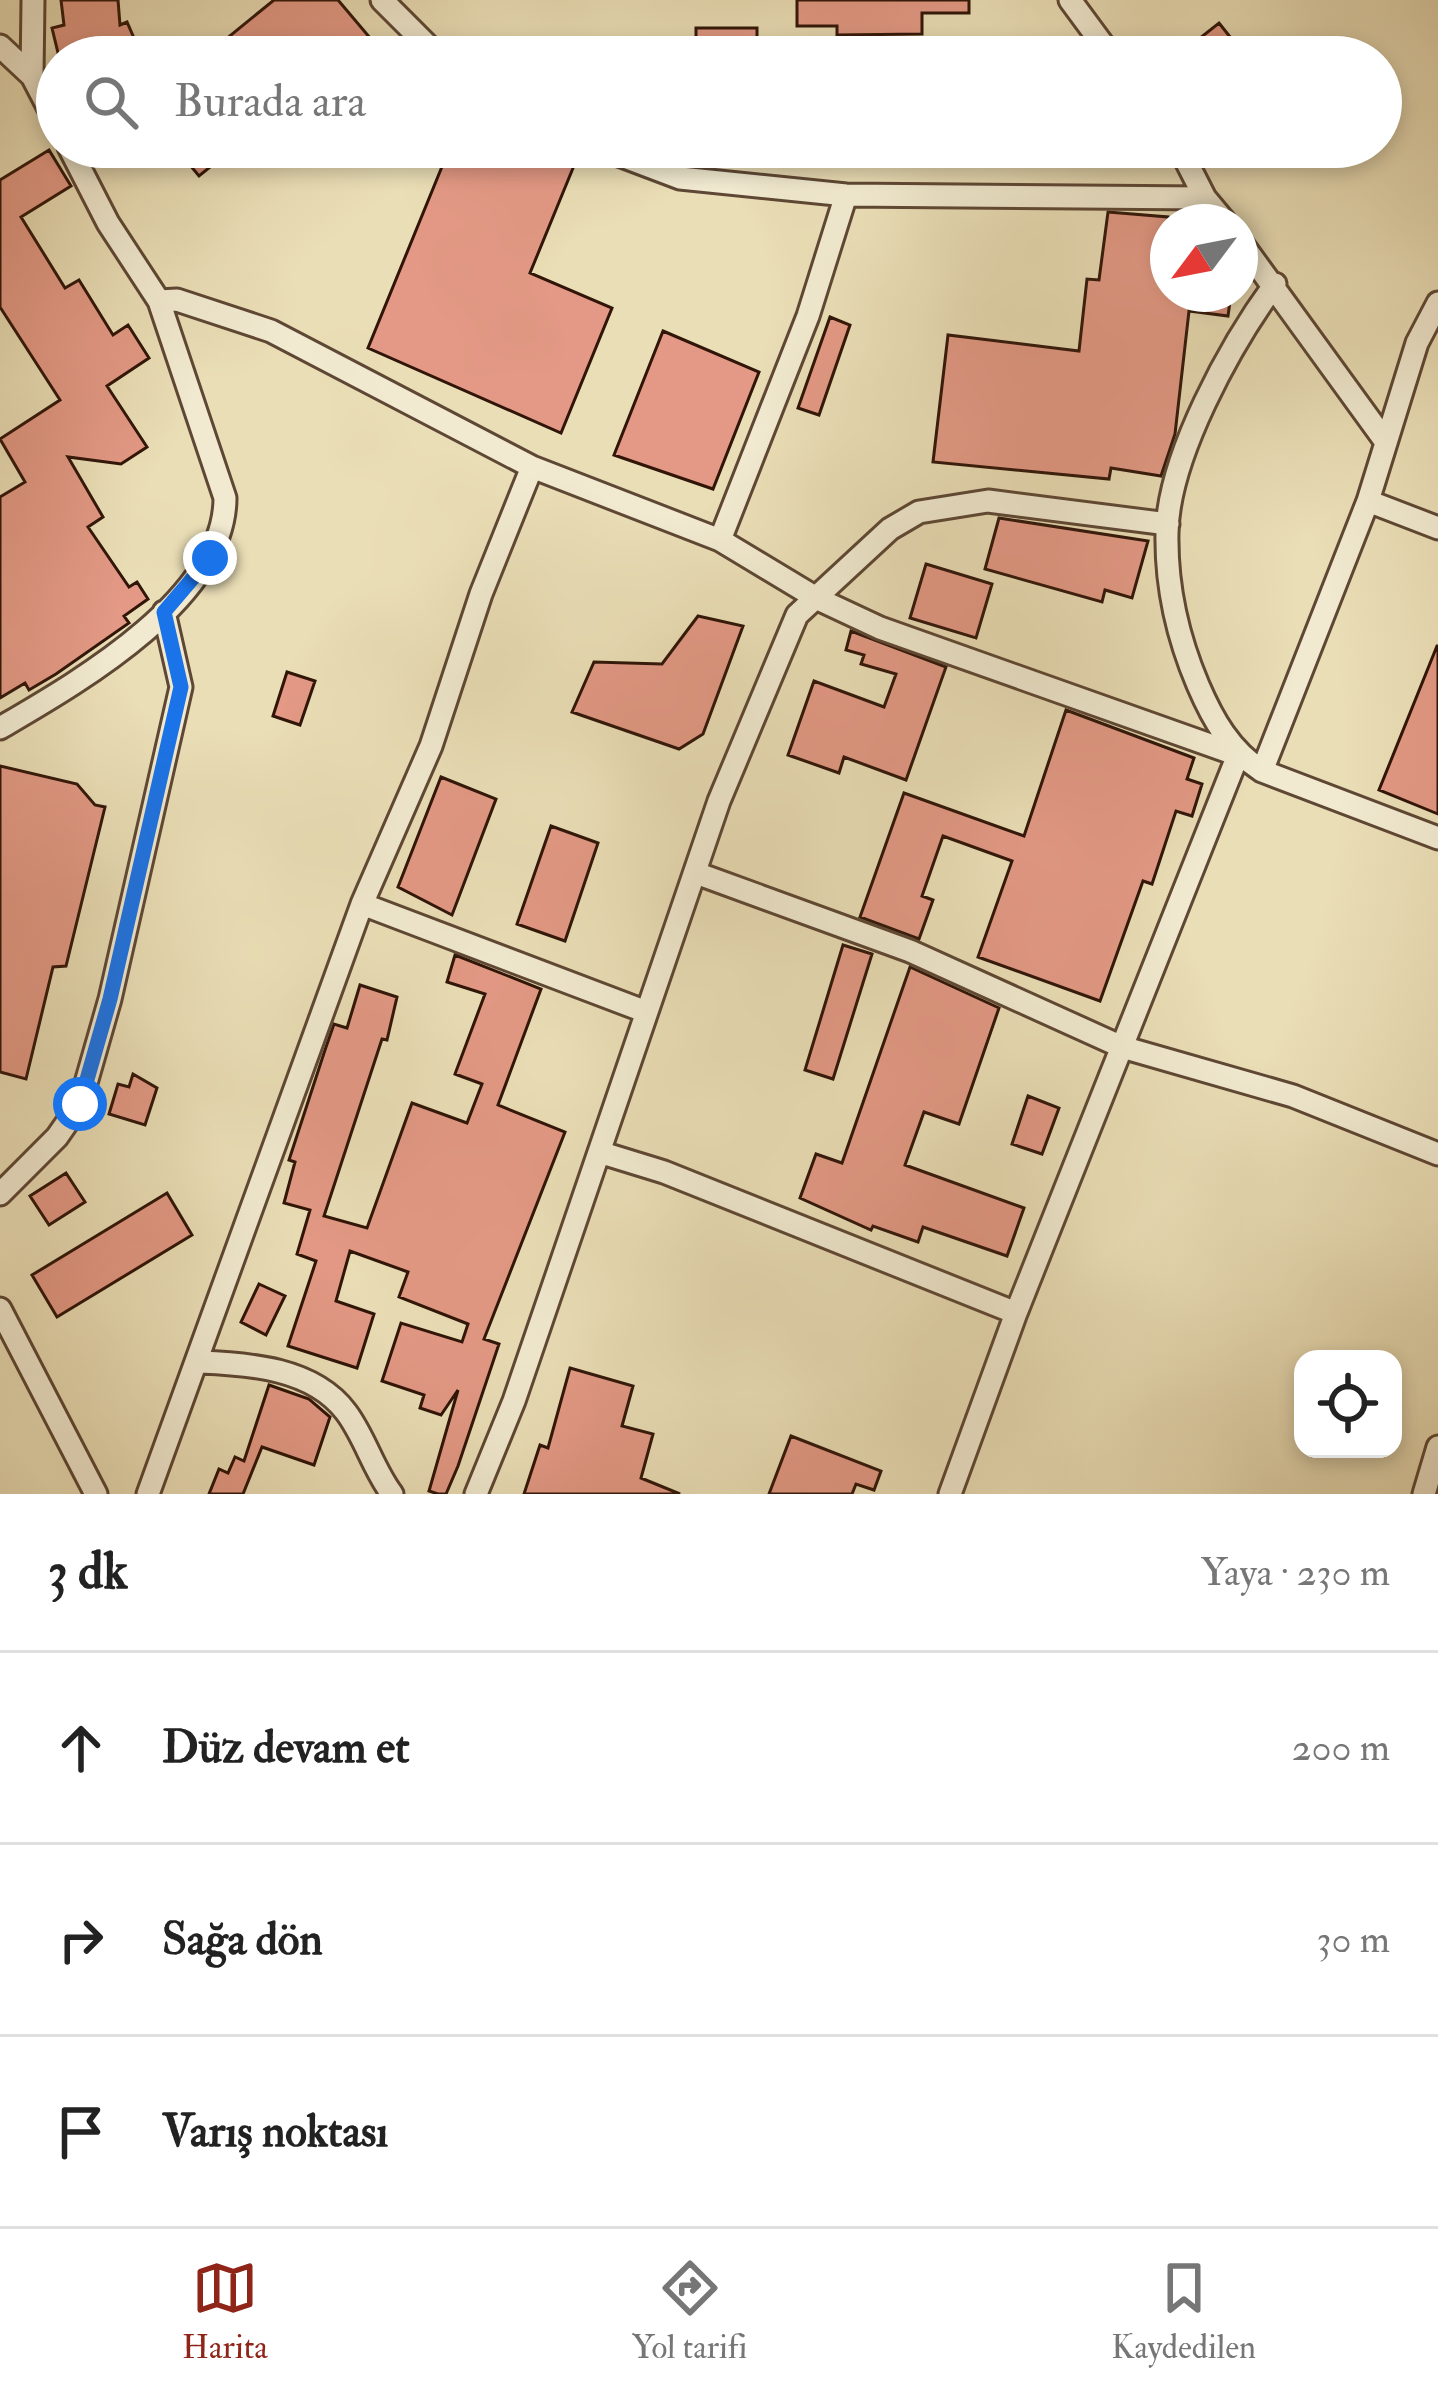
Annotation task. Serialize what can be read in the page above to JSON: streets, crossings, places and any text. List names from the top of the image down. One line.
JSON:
{"north":"bottom left","page":{"search":"Burada ara","heading":["3 dk","Yaya · 230 m"],"list":[["Düz devam et","200 m"],["Sağa dön","30 m"],"Varış noktası"],"nav":["Harita","Yol tarifi","Kaydedilen"]}}
